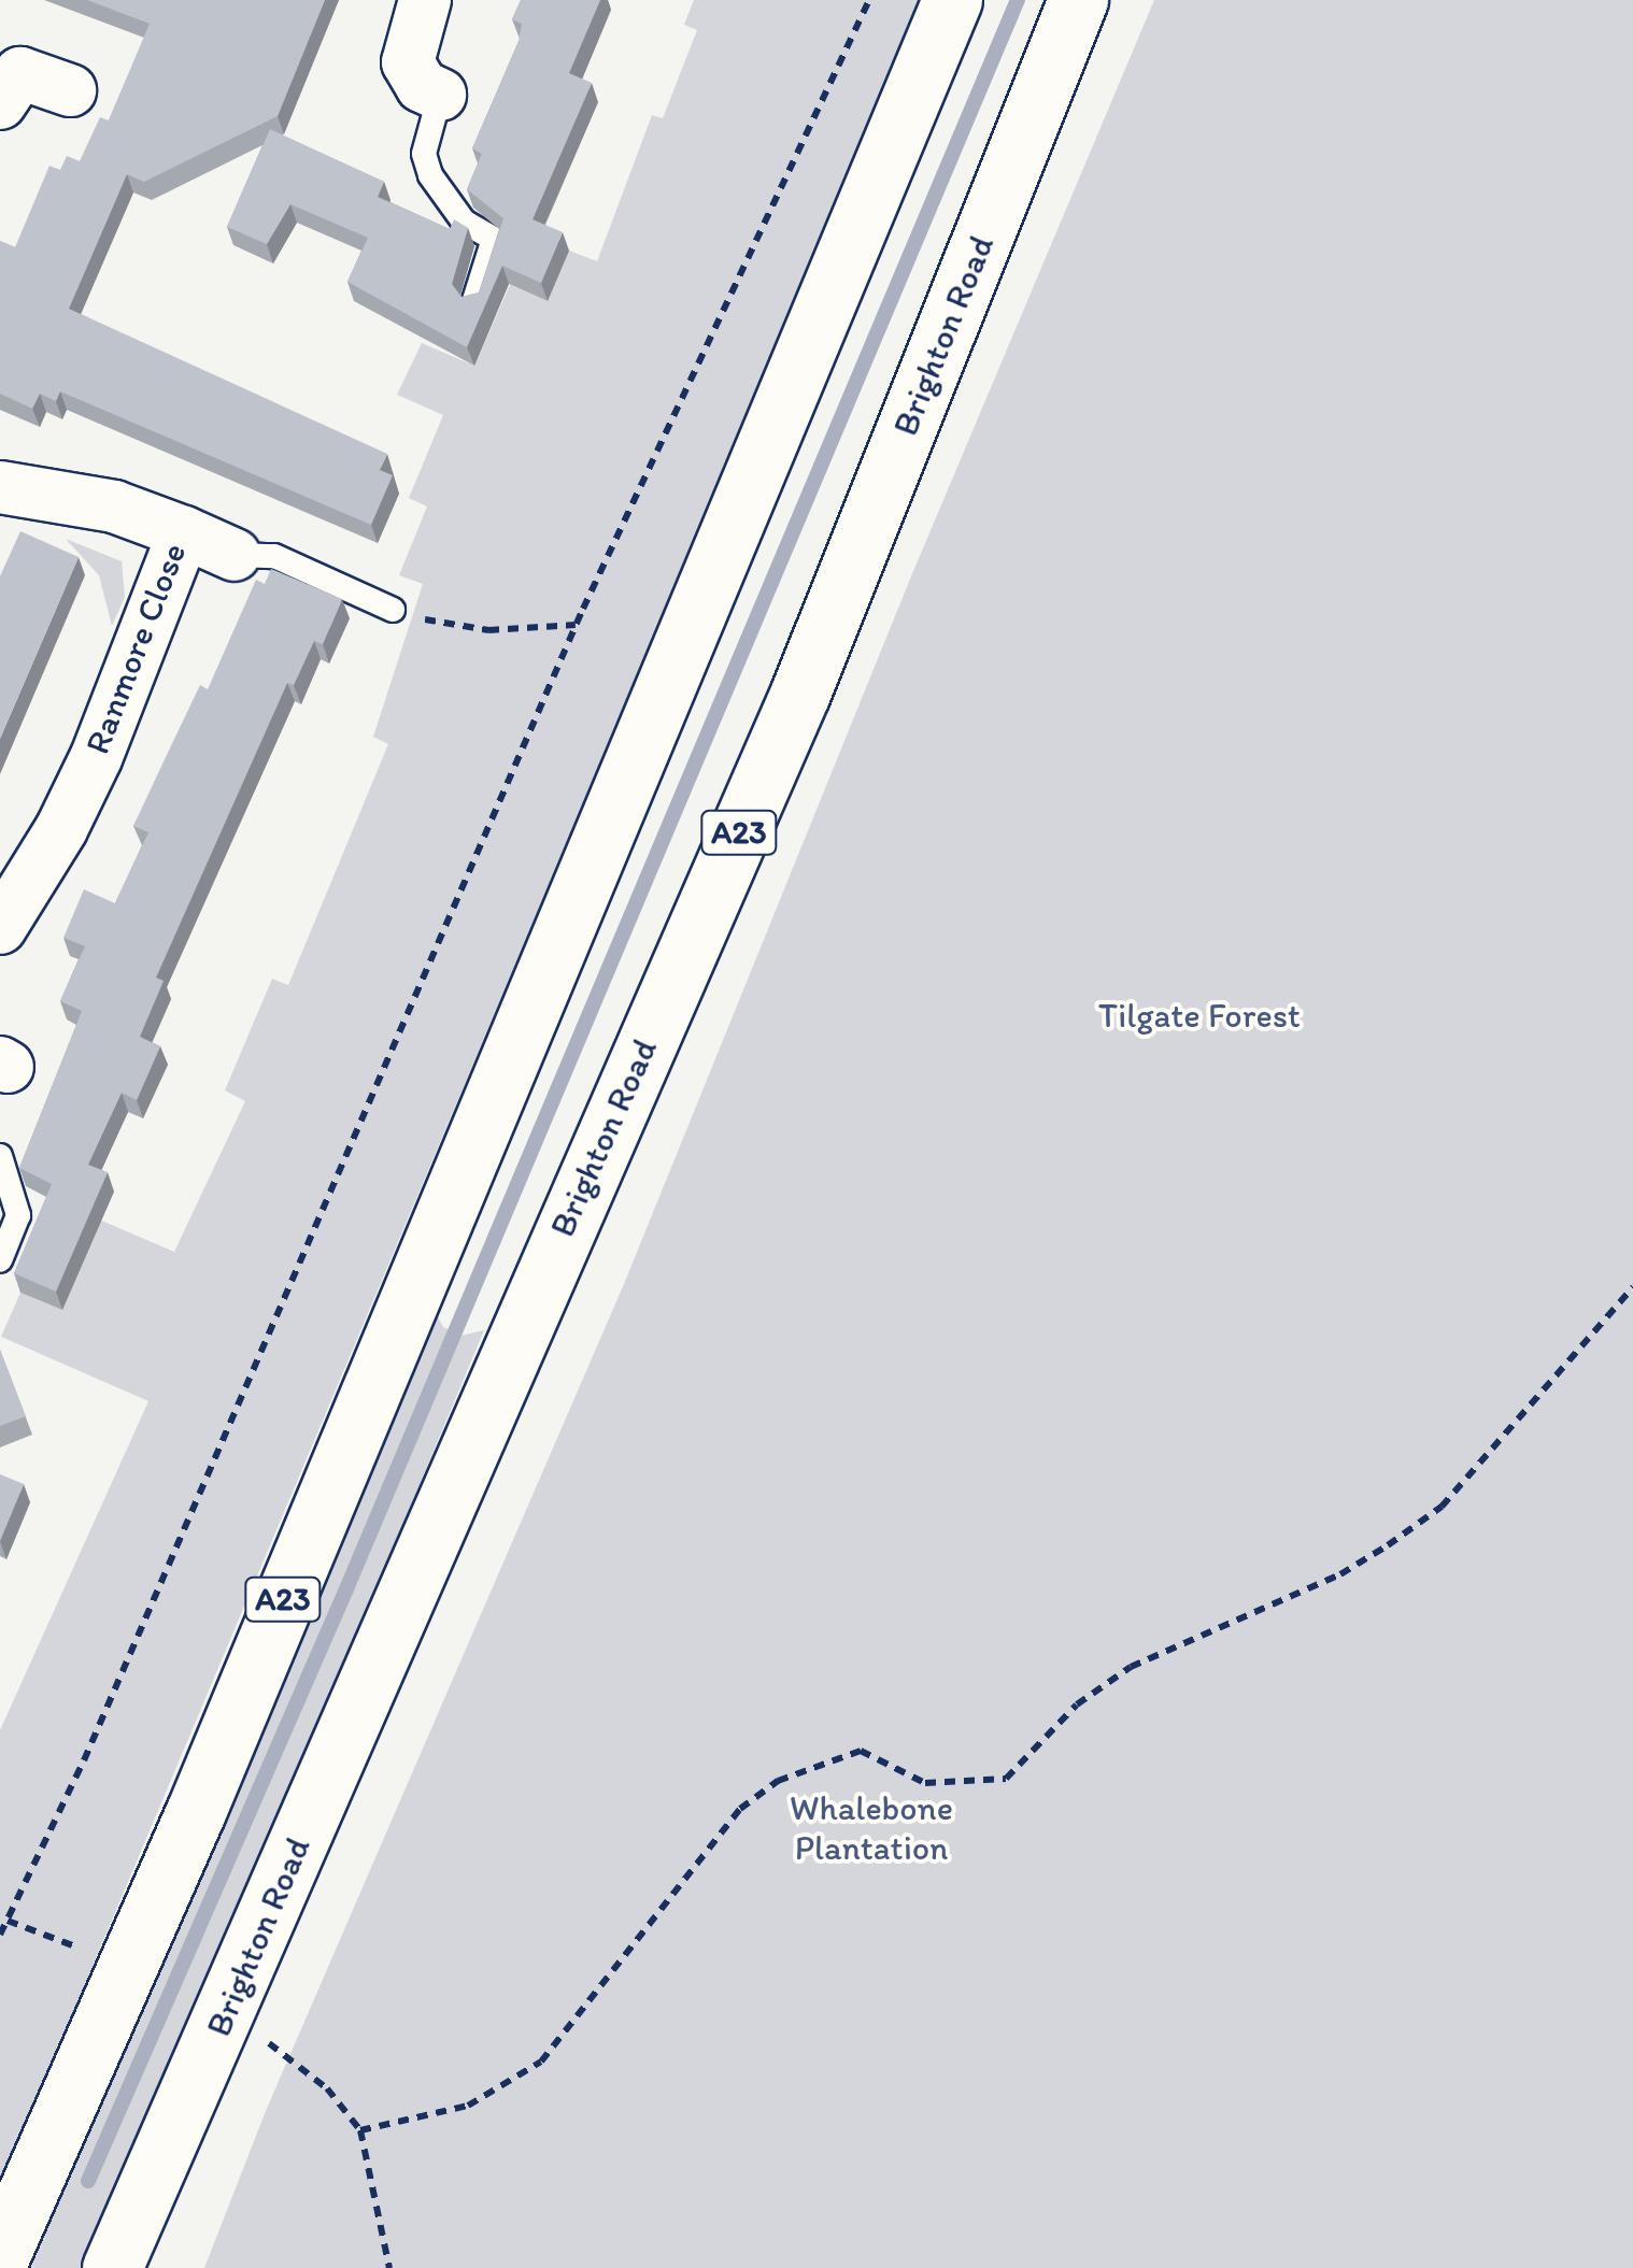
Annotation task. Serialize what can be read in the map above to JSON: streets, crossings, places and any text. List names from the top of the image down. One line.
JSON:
{"streets":{"main road":["Brighton Road","A23"],"street":["Ranmore Close"]},"parks":["Tilgate Forest","Whalebone Plantation"]}
